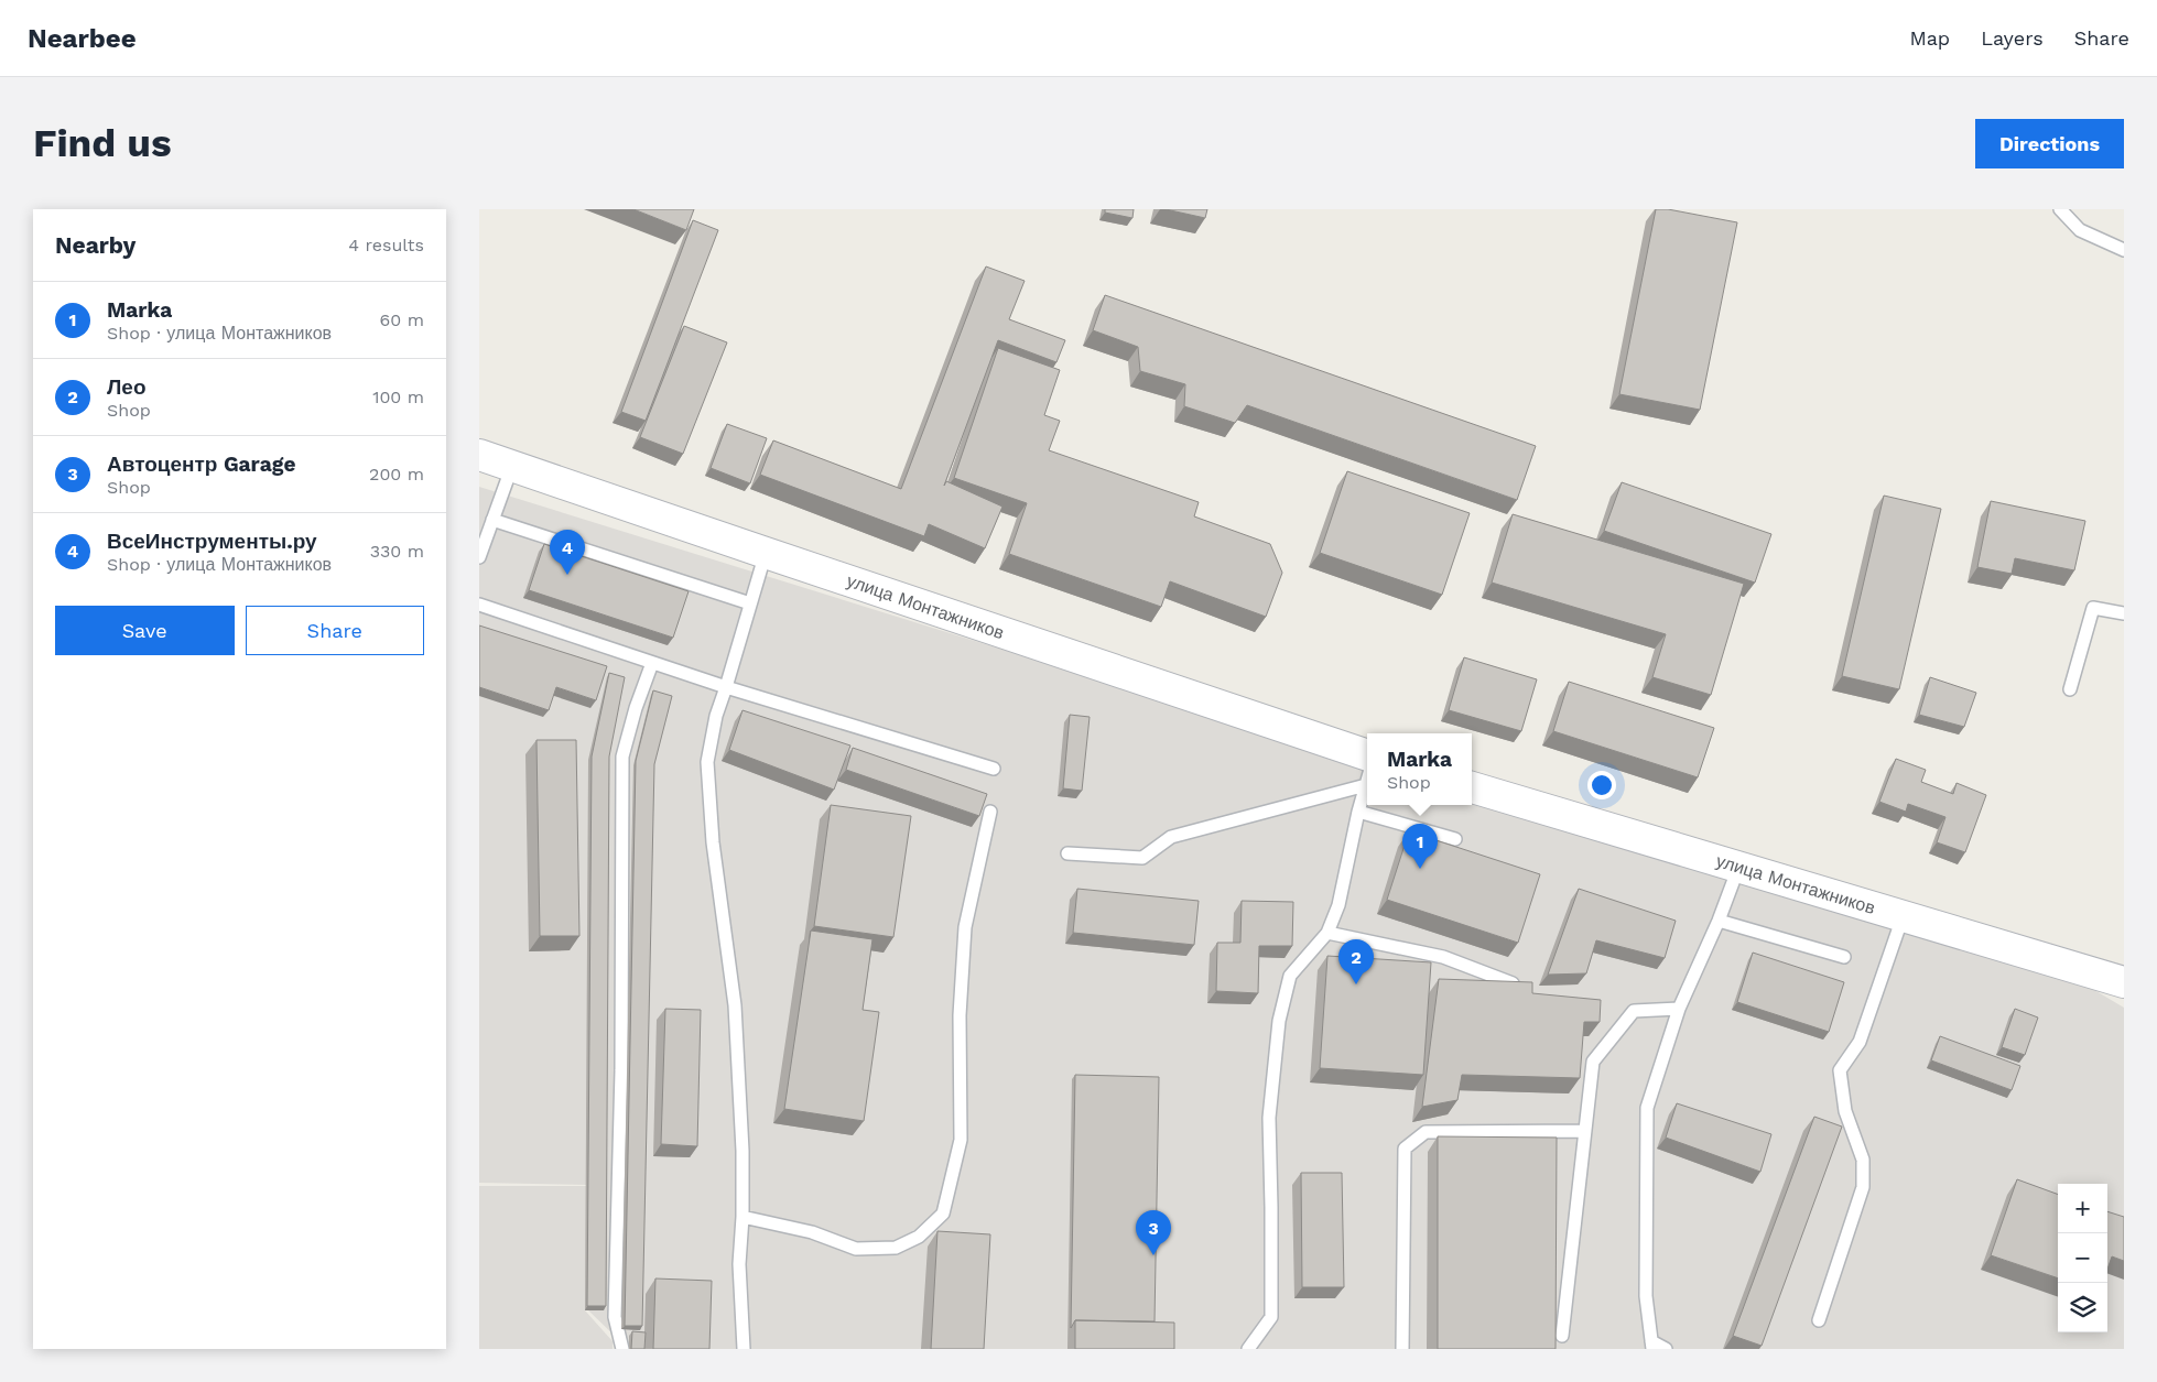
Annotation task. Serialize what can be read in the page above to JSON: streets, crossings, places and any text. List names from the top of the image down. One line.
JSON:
{"streets":{"main road":["улица Монтажников"]},"page":{"header":"Nearbee","nav":["Map","Layers","Share"],"buttons":["Directions",["Save","Share"]],"title":"Find us","heading":["Nearby","4 results"],"list":[{"mark":"1","name":"Marka","note":"Shop · улица Монтажников","value":"60 m"},{"mark":"2","name":"Лео","note":"Shop","value":"100 m"},{"mark":"3","name":"Автоцентр Garage","note":"Shop","value":"200 m"},{"mark":"4","name":"ВсеИнструменты.ру","note":"Shop · улица Монтажников","value":"330 m"}],"pins":["4","1","2","3"],"popup":["Marka","Shop"],"map_buttons":["+","−"]}}
